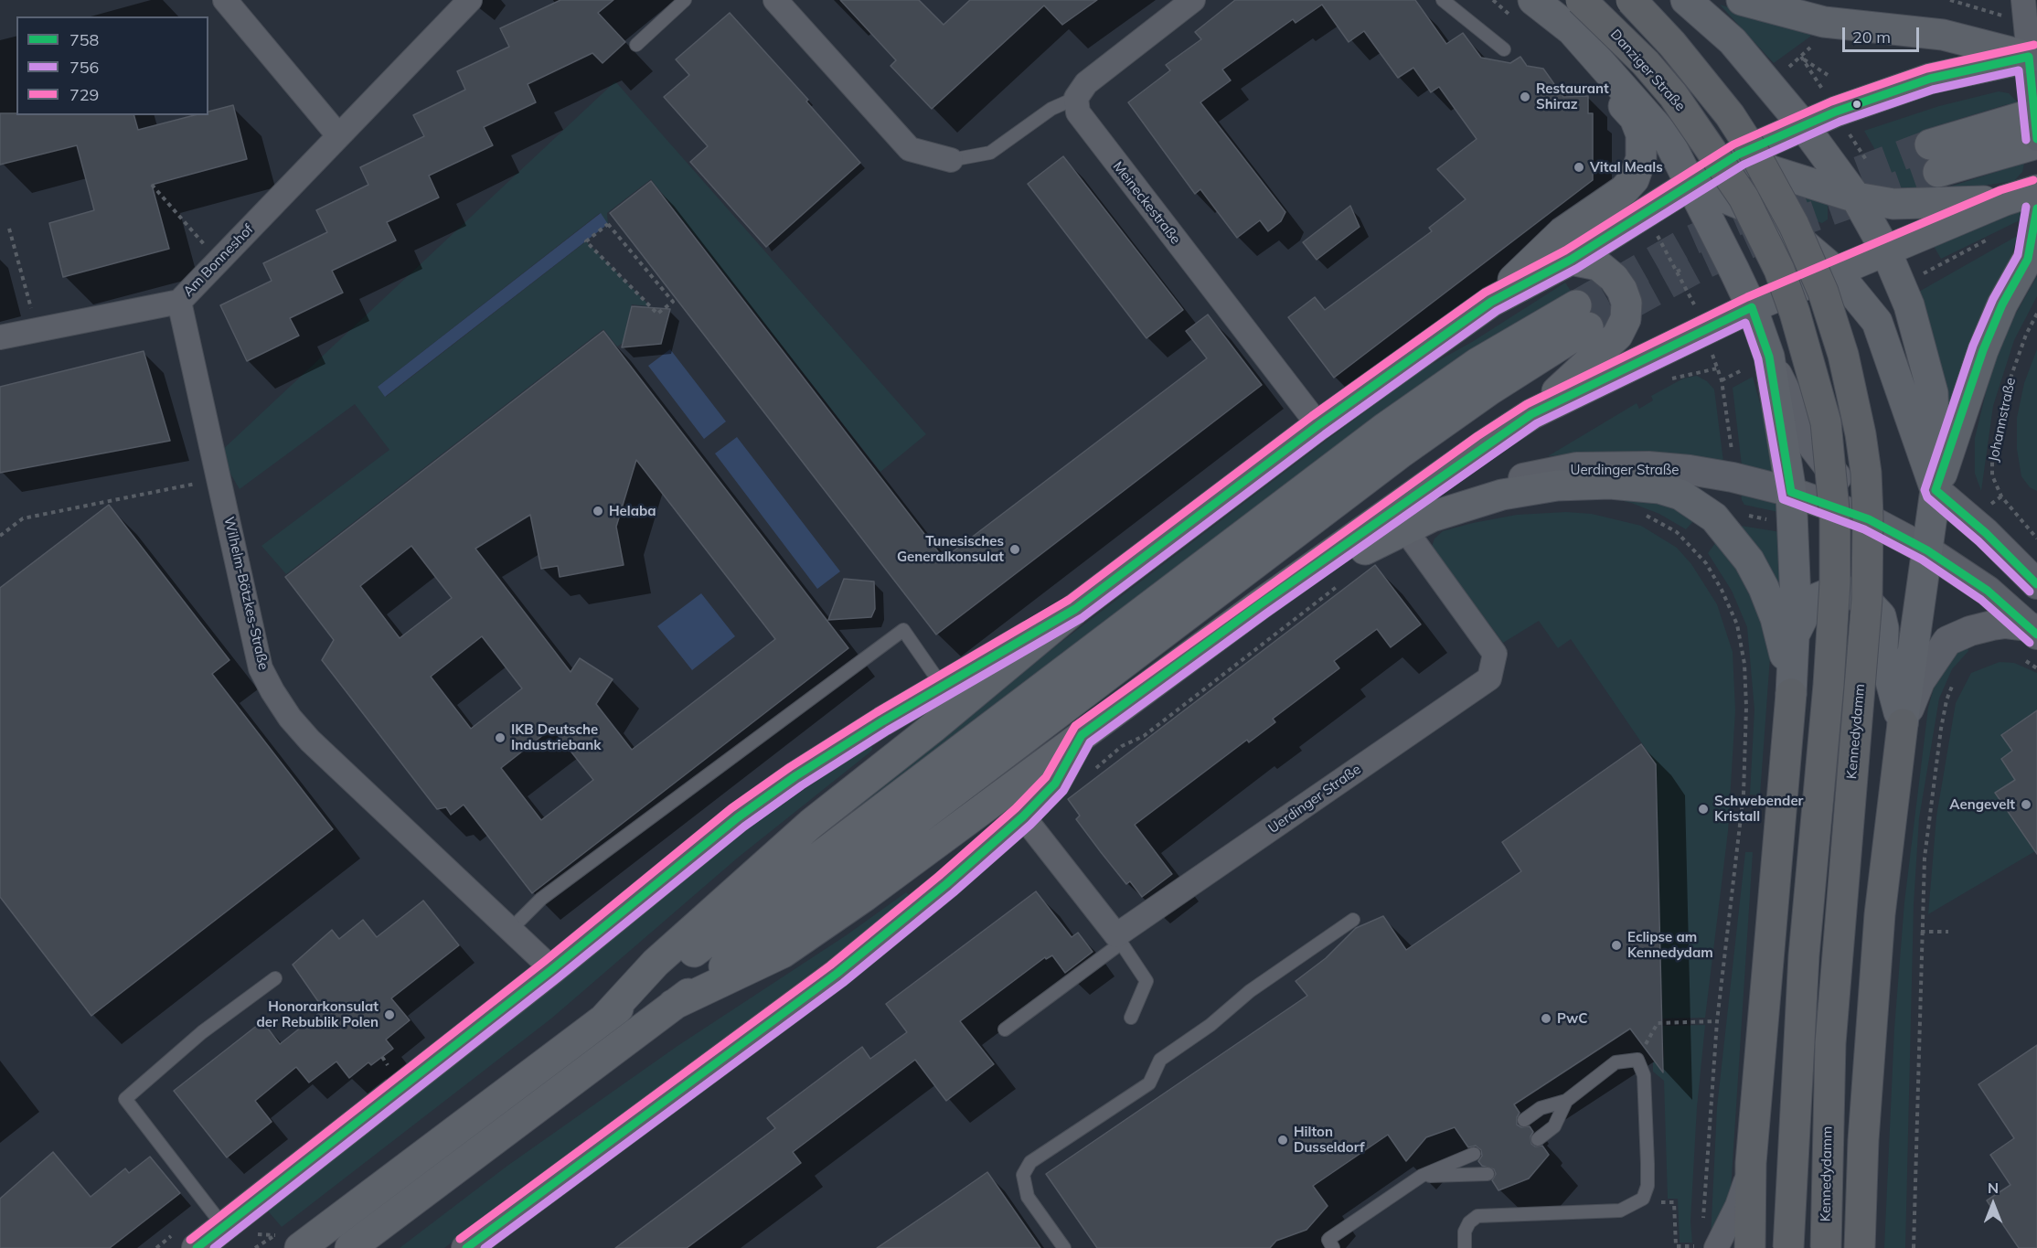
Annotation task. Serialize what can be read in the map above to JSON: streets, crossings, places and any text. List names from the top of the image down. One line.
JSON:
{"streets":{"highway":["Danziger Straße","Kennedydamm"],"street":["Meineckestraße","Am Bonneshof","Uerdinger Straße","Wilhelm-Bötzkes-Straße"],"path":["Johannstraße"]},"crossings":[["Am Bonneshof","Wilhelm-Bötzkes-Straße"]],"places":["Restaurant Shiraz","Vital Meals","Helaba","Tunesisches Generalkonsulat","IKB Deutsche Industriebank","Aengevelt","Schwebender Kristall","Eclipse am Kennedydam","Honorarkonsulat der Rebublik Polen","PwC","Hilton Dusseldorf"],"lines":["transit line 729","transit line 758","transit line 756"],"legend":["758","756","729"],"scale_bar":"20 m","north":"top"}
